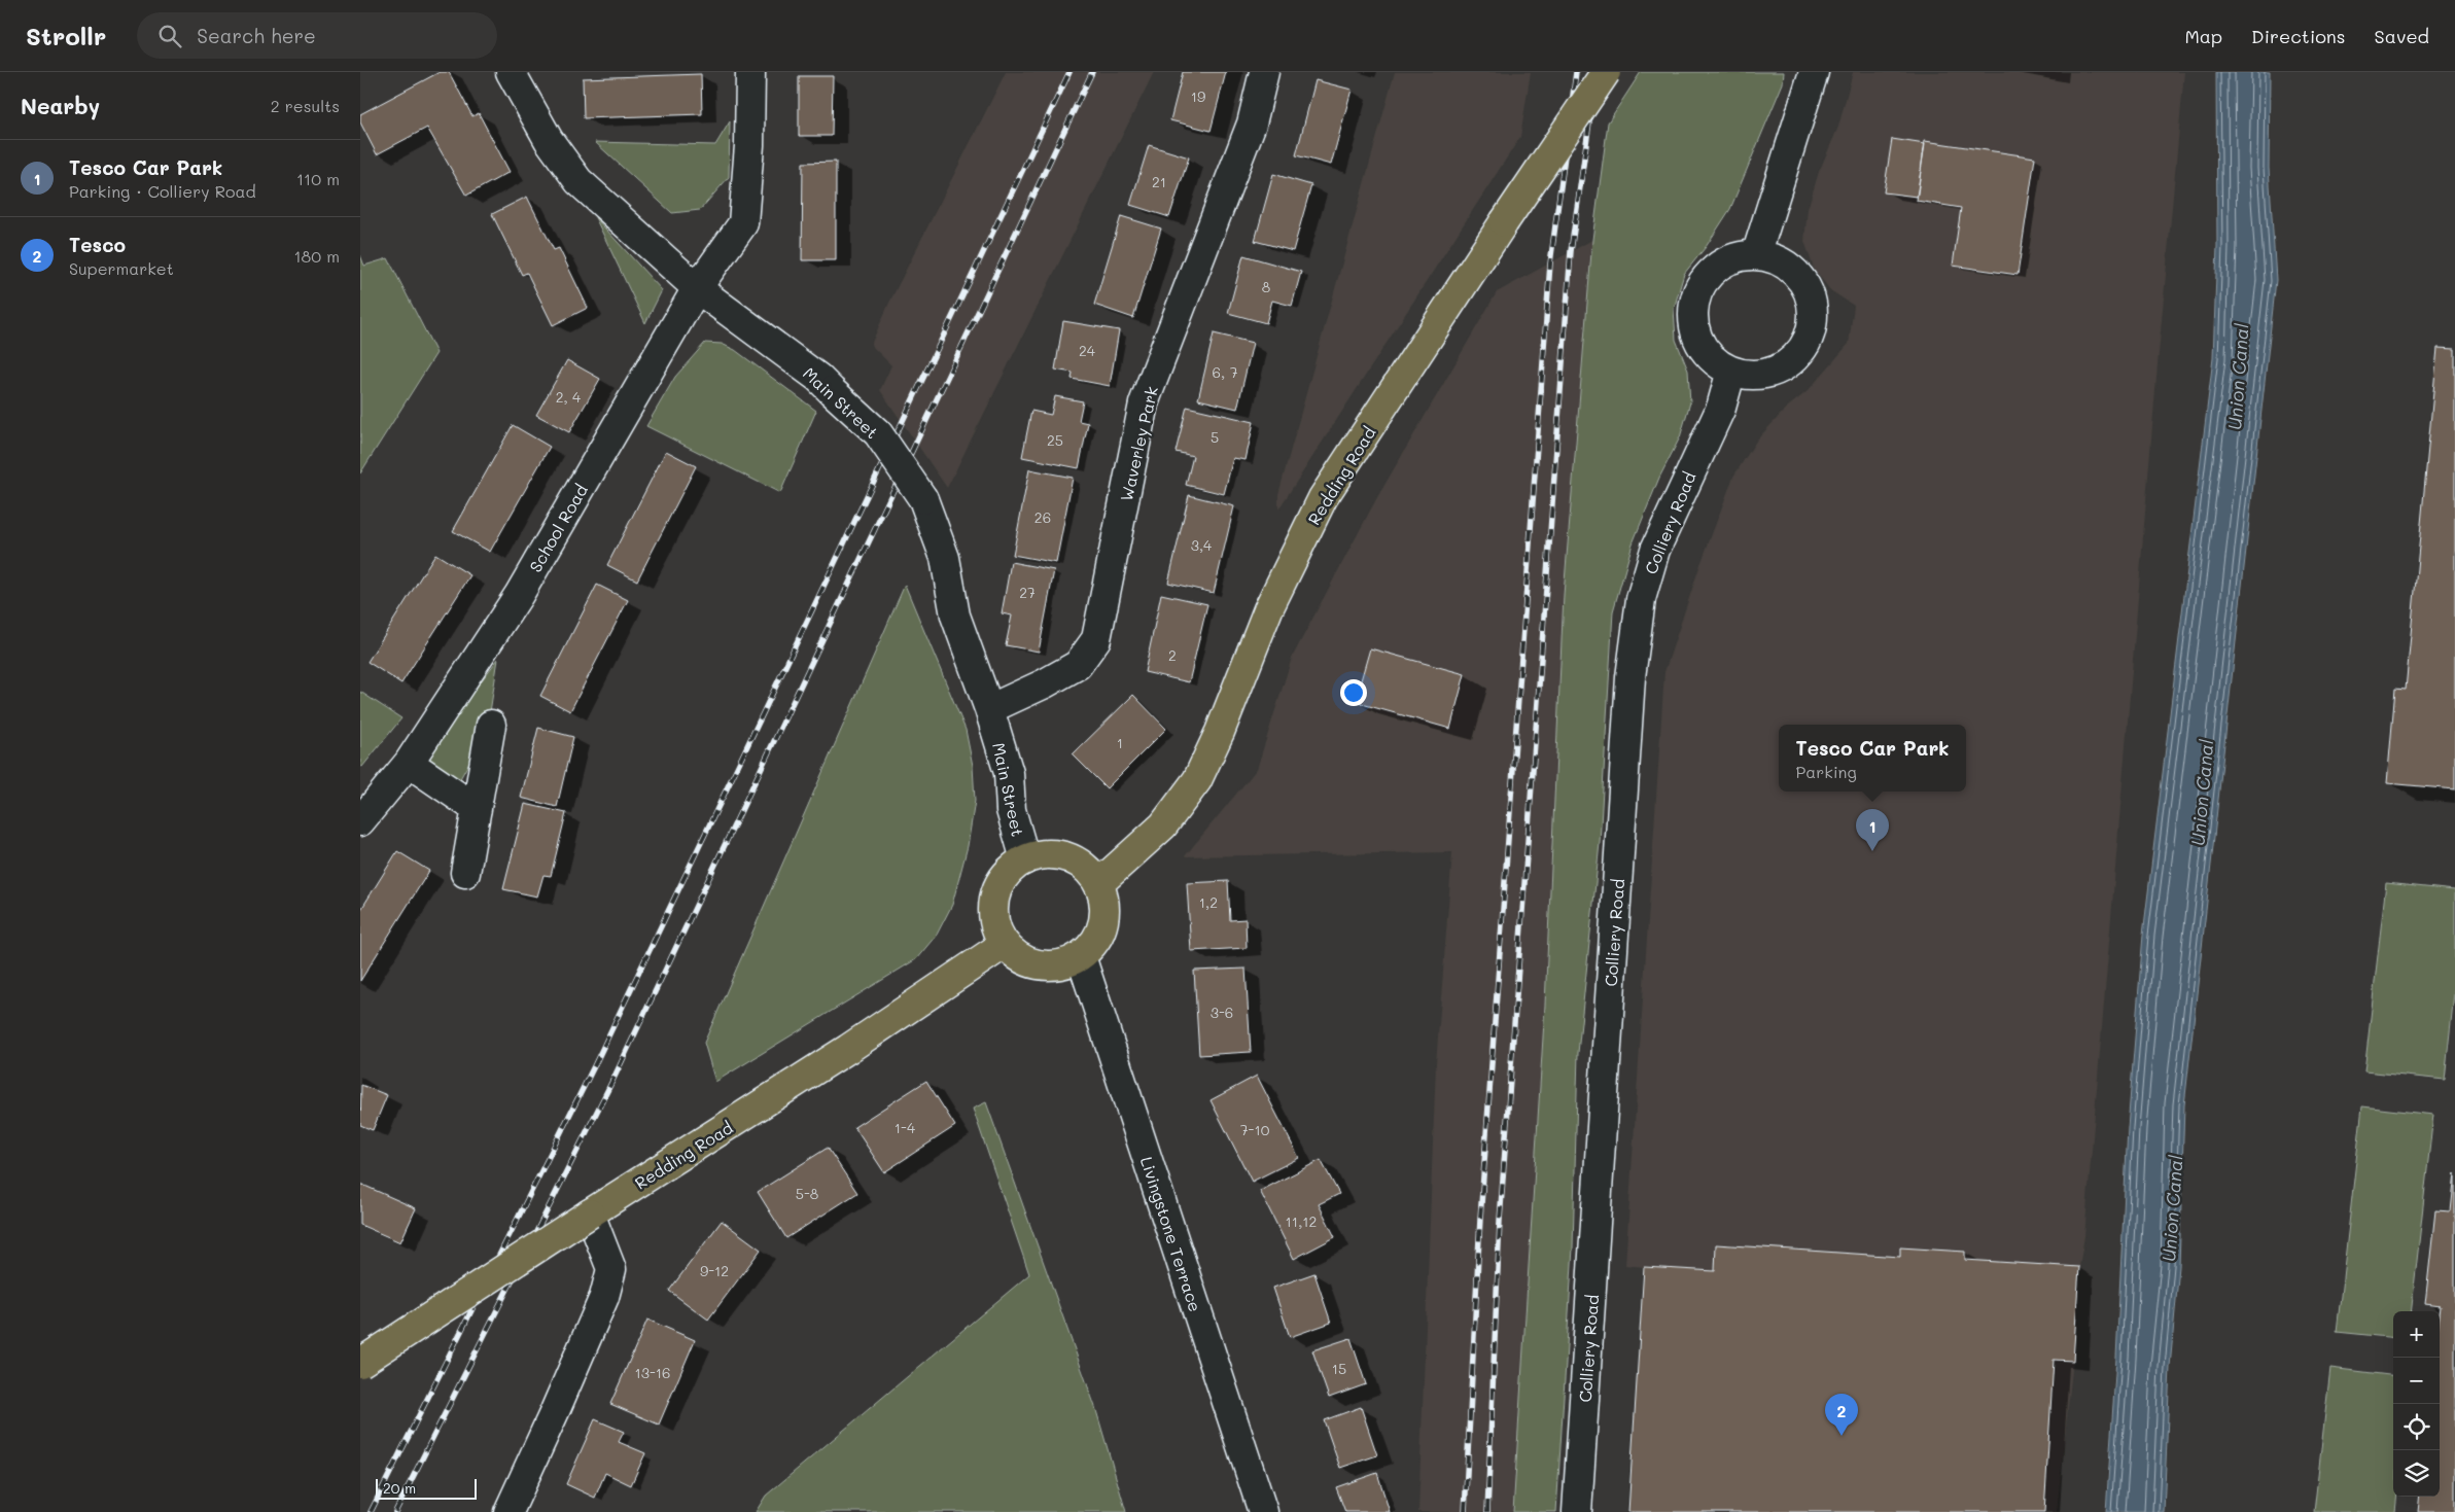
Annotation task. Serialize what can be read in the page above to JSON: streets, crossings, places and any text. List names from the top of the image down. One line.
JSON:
{"streets":{"main road":["Redding Road"],"street":["Main Street","Waverley Park","Colliery Road","School Road","Livingstone Terrace"]},"crossings":[["Main Street","Waverley Park"],["Main Street","Redding Road"],["Main Street","School Road"],["Main Street","Livingstone Terrace"],["Redding Road","Livingstone Terrace"]],"water":["Union Canal"],"house_numbers":["19","21","8","24","6, 7","2, 4","5","25","26","3,4","27","2","1","1,2","3-6","1-4","7-10","5-8","11,12","9-12","15","13-16"],"scale_bar":"20 m","page":{"header":"Strollr","search":"Search here","nav":["Map","Directions","Saved"],"heading":["Nearby","2 results"],"list":[{"mark":"1","name":"Tesco Car Park","note":"Parking · Colliery Road","value":"110 m"},{"mark":"2","name":"Tesco","note":"Supermarket","value":"180 m"}],"popup":["Tesco Car Park","Parking"],"pins":["1","2"],"map_buttons":["+","−"],"scale":"20 m"}}
